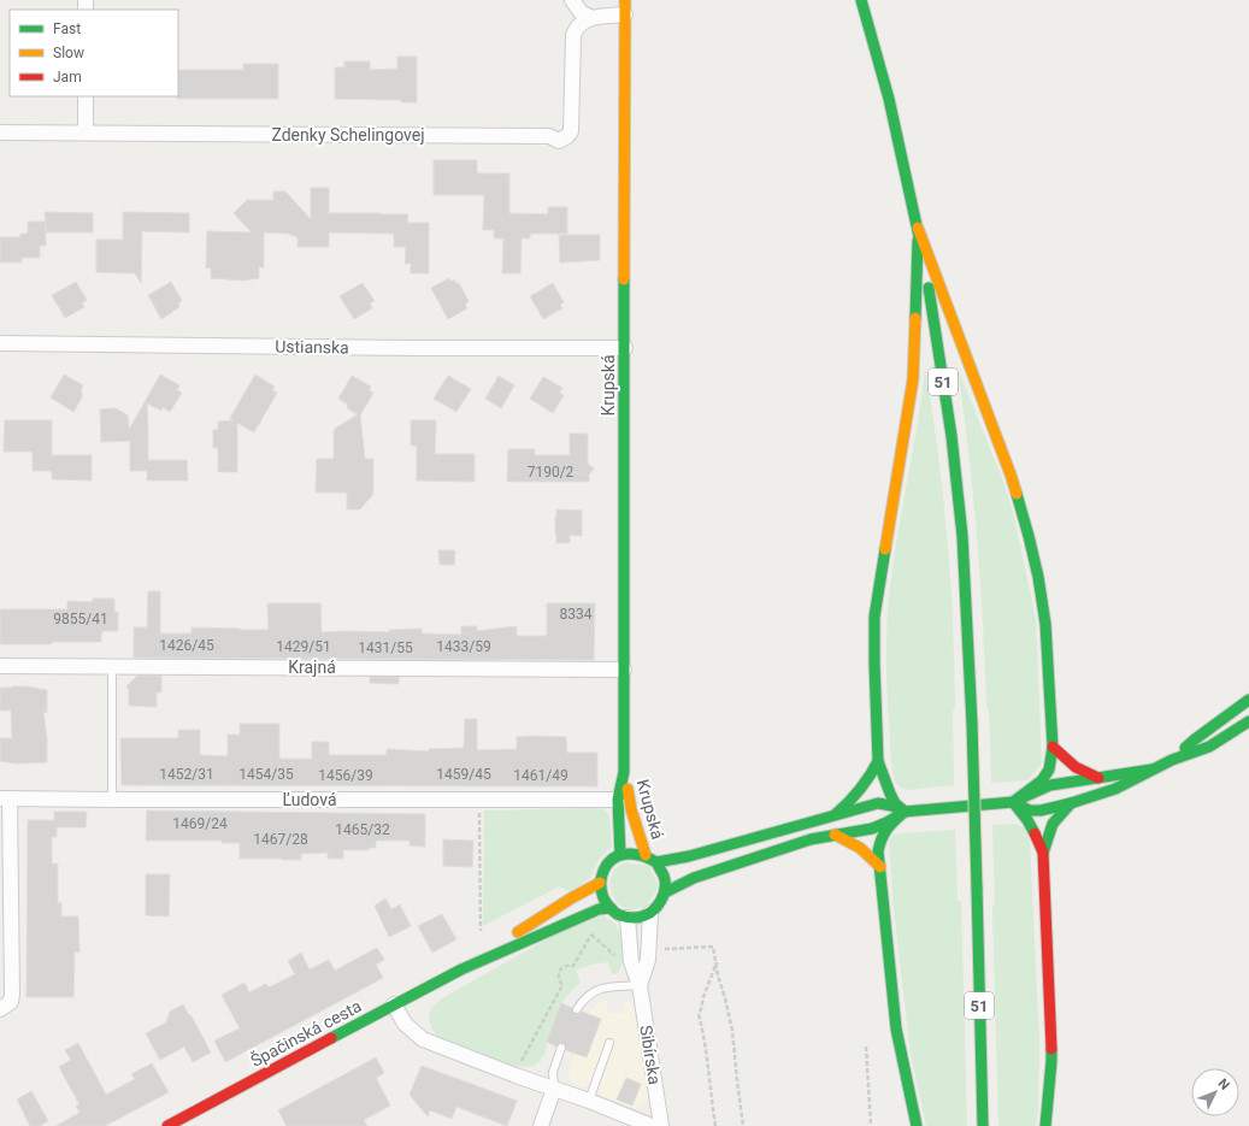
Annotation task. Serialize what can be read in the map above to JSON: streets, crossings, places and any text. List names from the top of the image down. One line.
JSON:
{"streets":{"main road":["51","Krupská","Špačinská cesta"],"street":["Zdenky Schelingovej","Ustianska","Krajná","Ľudová","Sibírska"]},"crossings":[["Ustianska","Krupská"],["Krupská","Krajná"],["Krupská","Ľudová"],["Krupská","Špačinská cesta"],["Krupská","Sibírska"],["Špačinská cesta","Sibírska"]],"house_numbers":["7190/2","8334","9855/41","1426/45","1429/51","1433/59","1431/55","1452/31","1454/35","1459/45","1456/39","1461/49","1469/24","1465/32","1467/28"],"legend":["Fast","Slow","Jam"],"north":"top right"}
